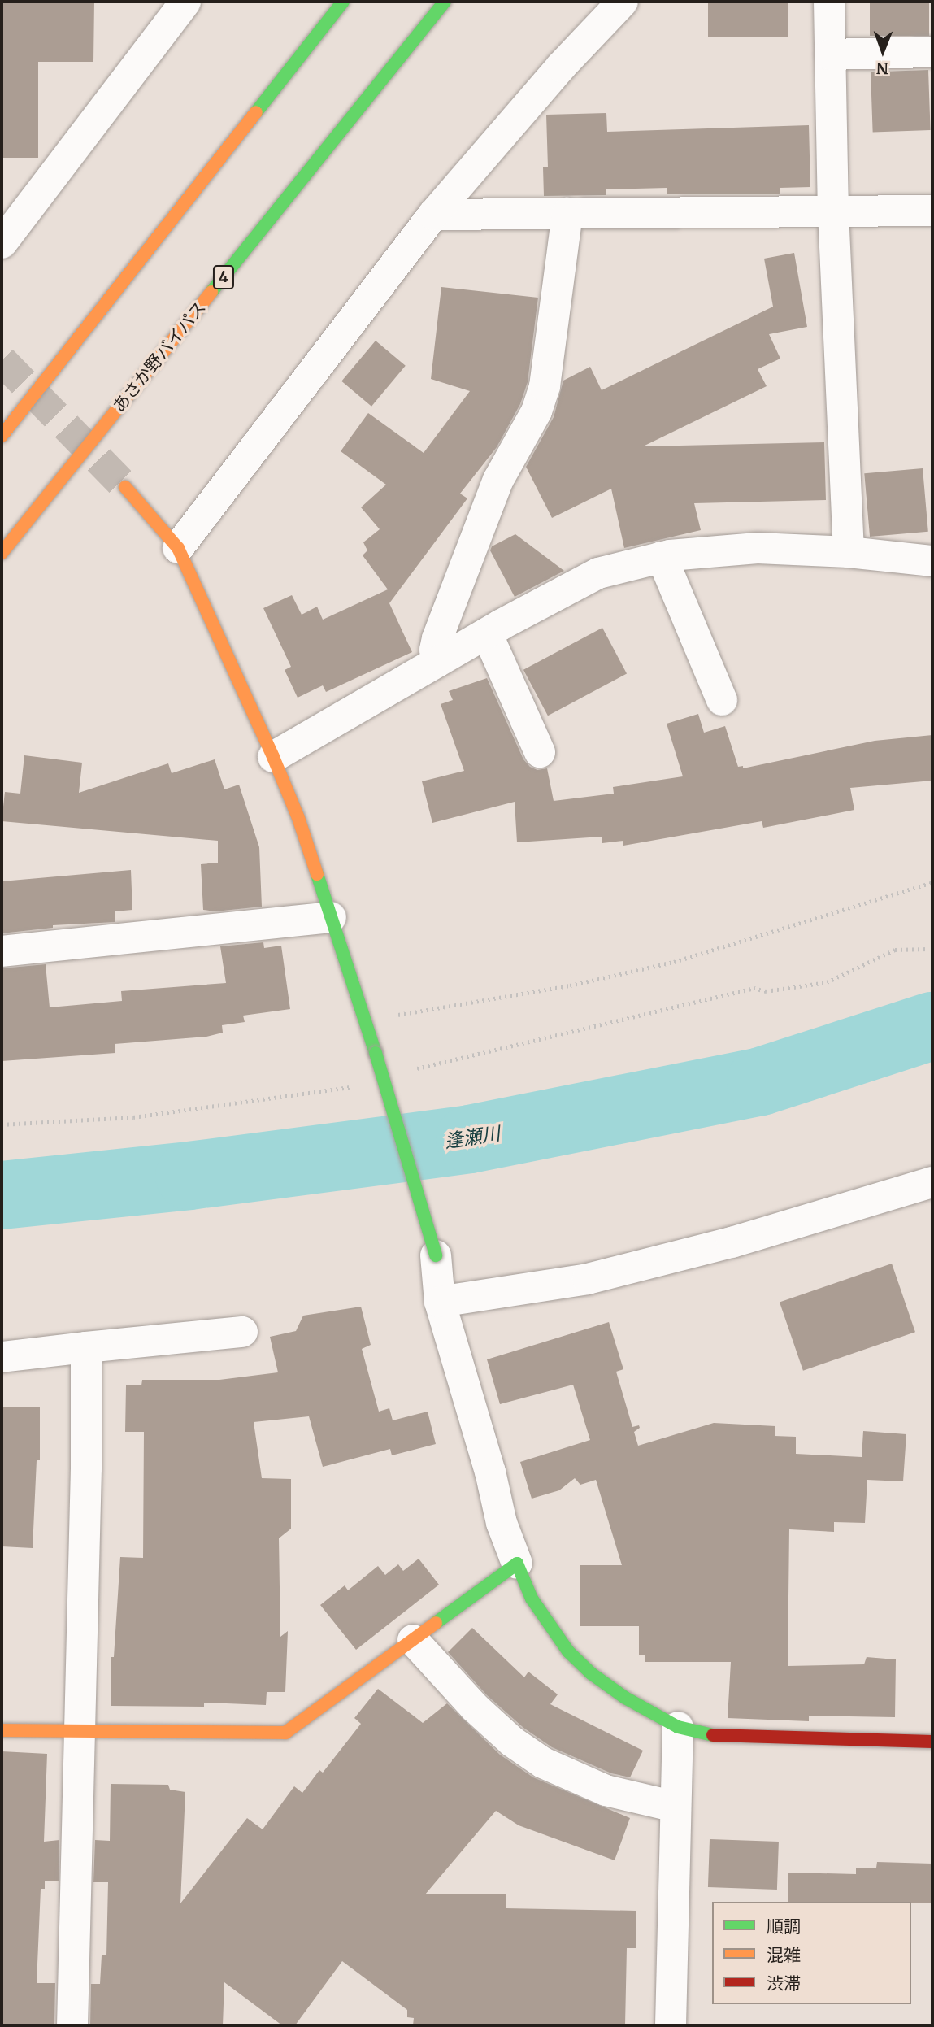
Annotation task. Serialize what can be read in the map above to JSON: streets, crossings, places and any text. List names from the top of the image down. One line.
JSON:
{"streets":{"main road":["4","あさか野バイパス"]},"water":["逢瀬川"],"legend":["順調","混雑","渋滞"],"north":"bottom"}
